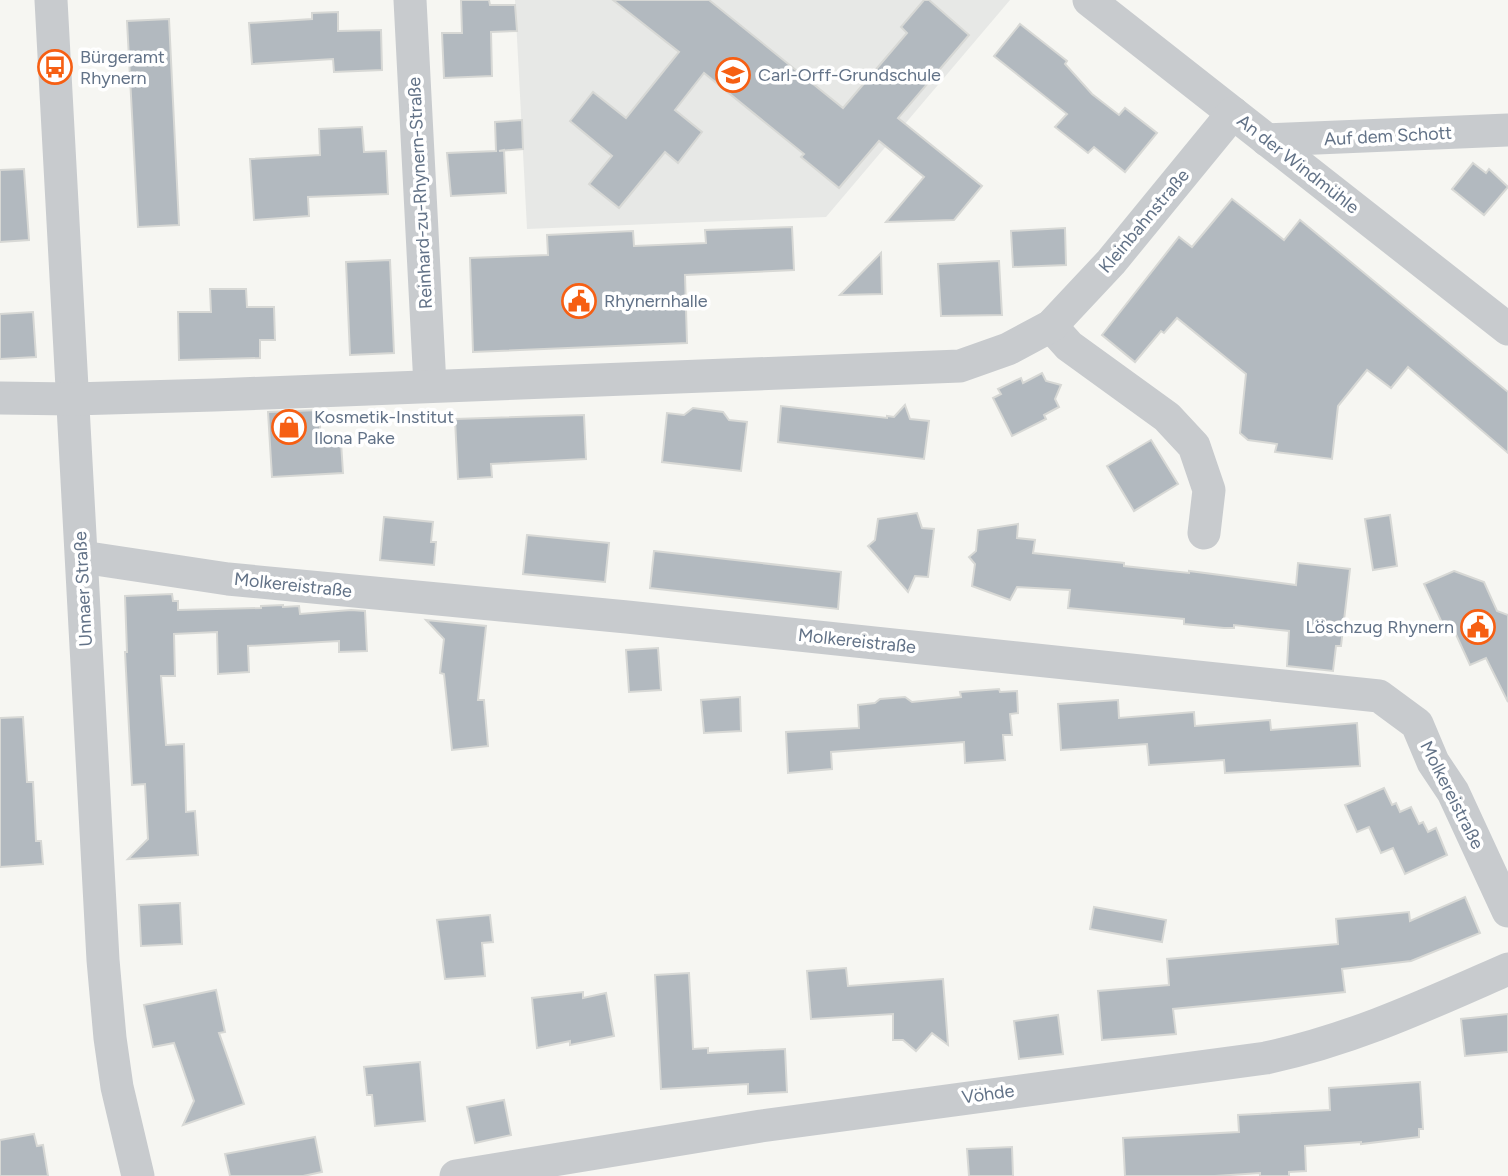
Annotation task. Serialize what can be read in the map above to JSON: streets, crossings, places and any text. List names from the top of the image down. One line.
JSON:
{"streets":{"street":["Auf dem Schott","An der Windmühle","Reinhard-zu-Rhynern-Straße","Kleinbahnstraße","Molkereistraße","Unnaer Straße","Vöhde"]},"crossings":[["Auf dem Schott","An der Windmühle"],["An der Windmühle","Kleinbahnstraße"],["Reinhard-zu-Rhynern-Straße","Kleinbahnstraße"],["Kleinbahnstraße","Unnaer Straße"],["Molkereistraße","Unnaer Straße"]],"places":{"bus stop":["Bürgeramt Rhynern"],"school or university":["Carl-Orff-Grundschule"],"public building":["Rhynernhalle","Löschzug Rhynern"],"shop":["Kosmetik-Institut Ilona Pake"]}}
